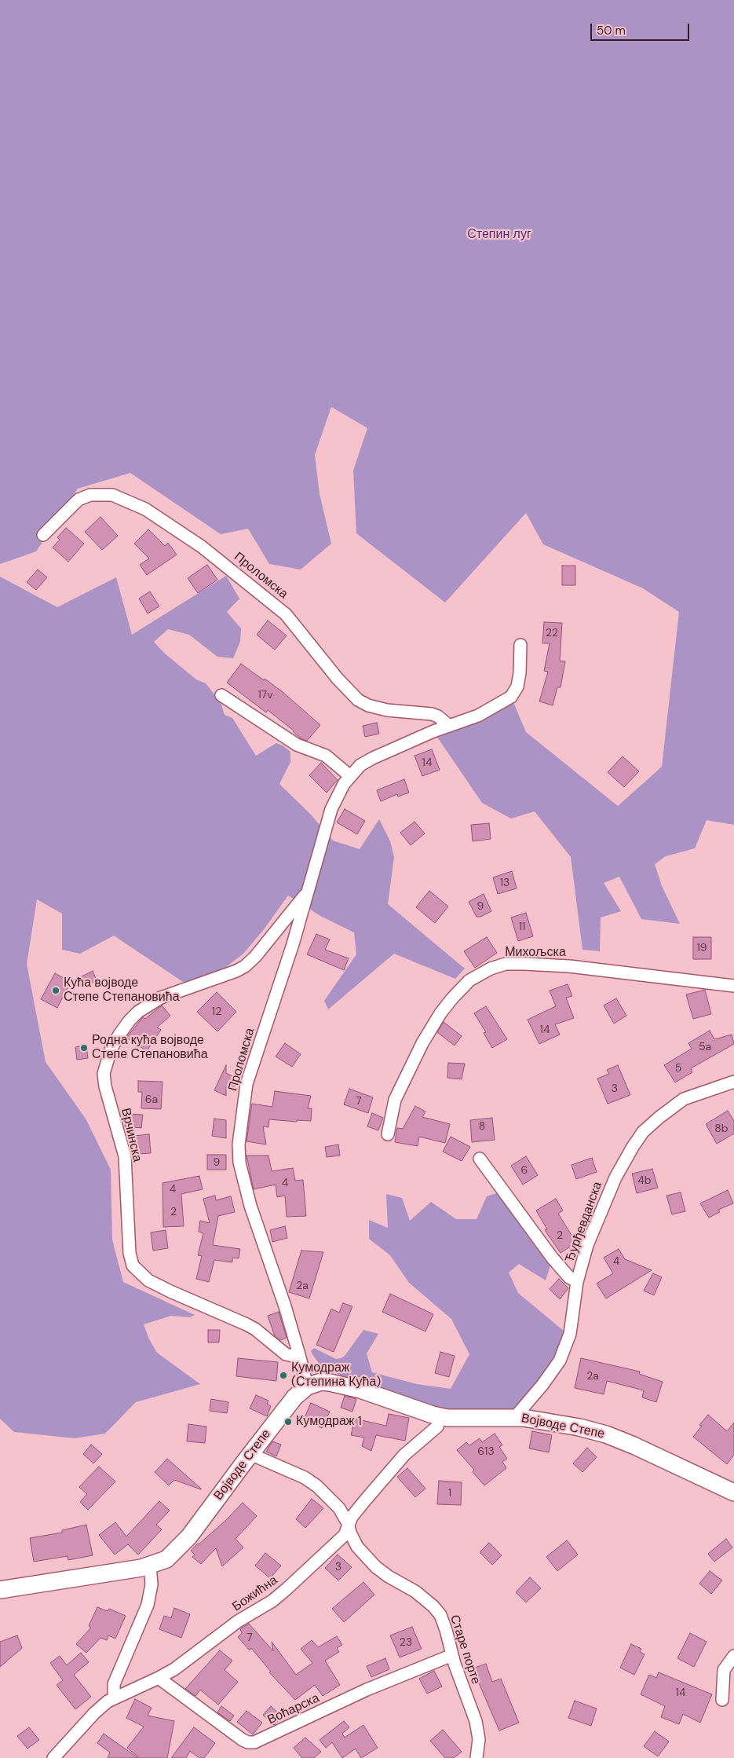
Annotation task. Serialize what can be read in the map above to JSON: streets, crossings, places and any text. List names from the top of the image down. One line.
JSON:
{"streets":{"street":["Проломска","Михољска","Врчинска","Ђурђевданска","Војводе Степе","Божићна","Старе порте","Воћарска"]},"crossings":[["Проломска","Врчинска"],["Ђурђевданска","Војводе Степе"],["Војводе Степе","Божићна"],["Војводе Степе","Старе порте"],["Божићна","Старе порте"],["Божићна","Воћарска"],["Старе порте","Воћарска"]],"parks":["Степин луг"],"places":["Кућа војводе Степе Степановића","Родна кућа војводе Степе Степановића","Кумодраж (Степина Кућа)","Кумодраж 1"],"house_numbers":["22","17v","14","13","9","11","19","12","14","5a","5","3","6a","7","8","8b","9","6","4b","4","4","2","2","4","2a","2a","613","1","3","7","23","14"],"scale_bar":"50 m"}
